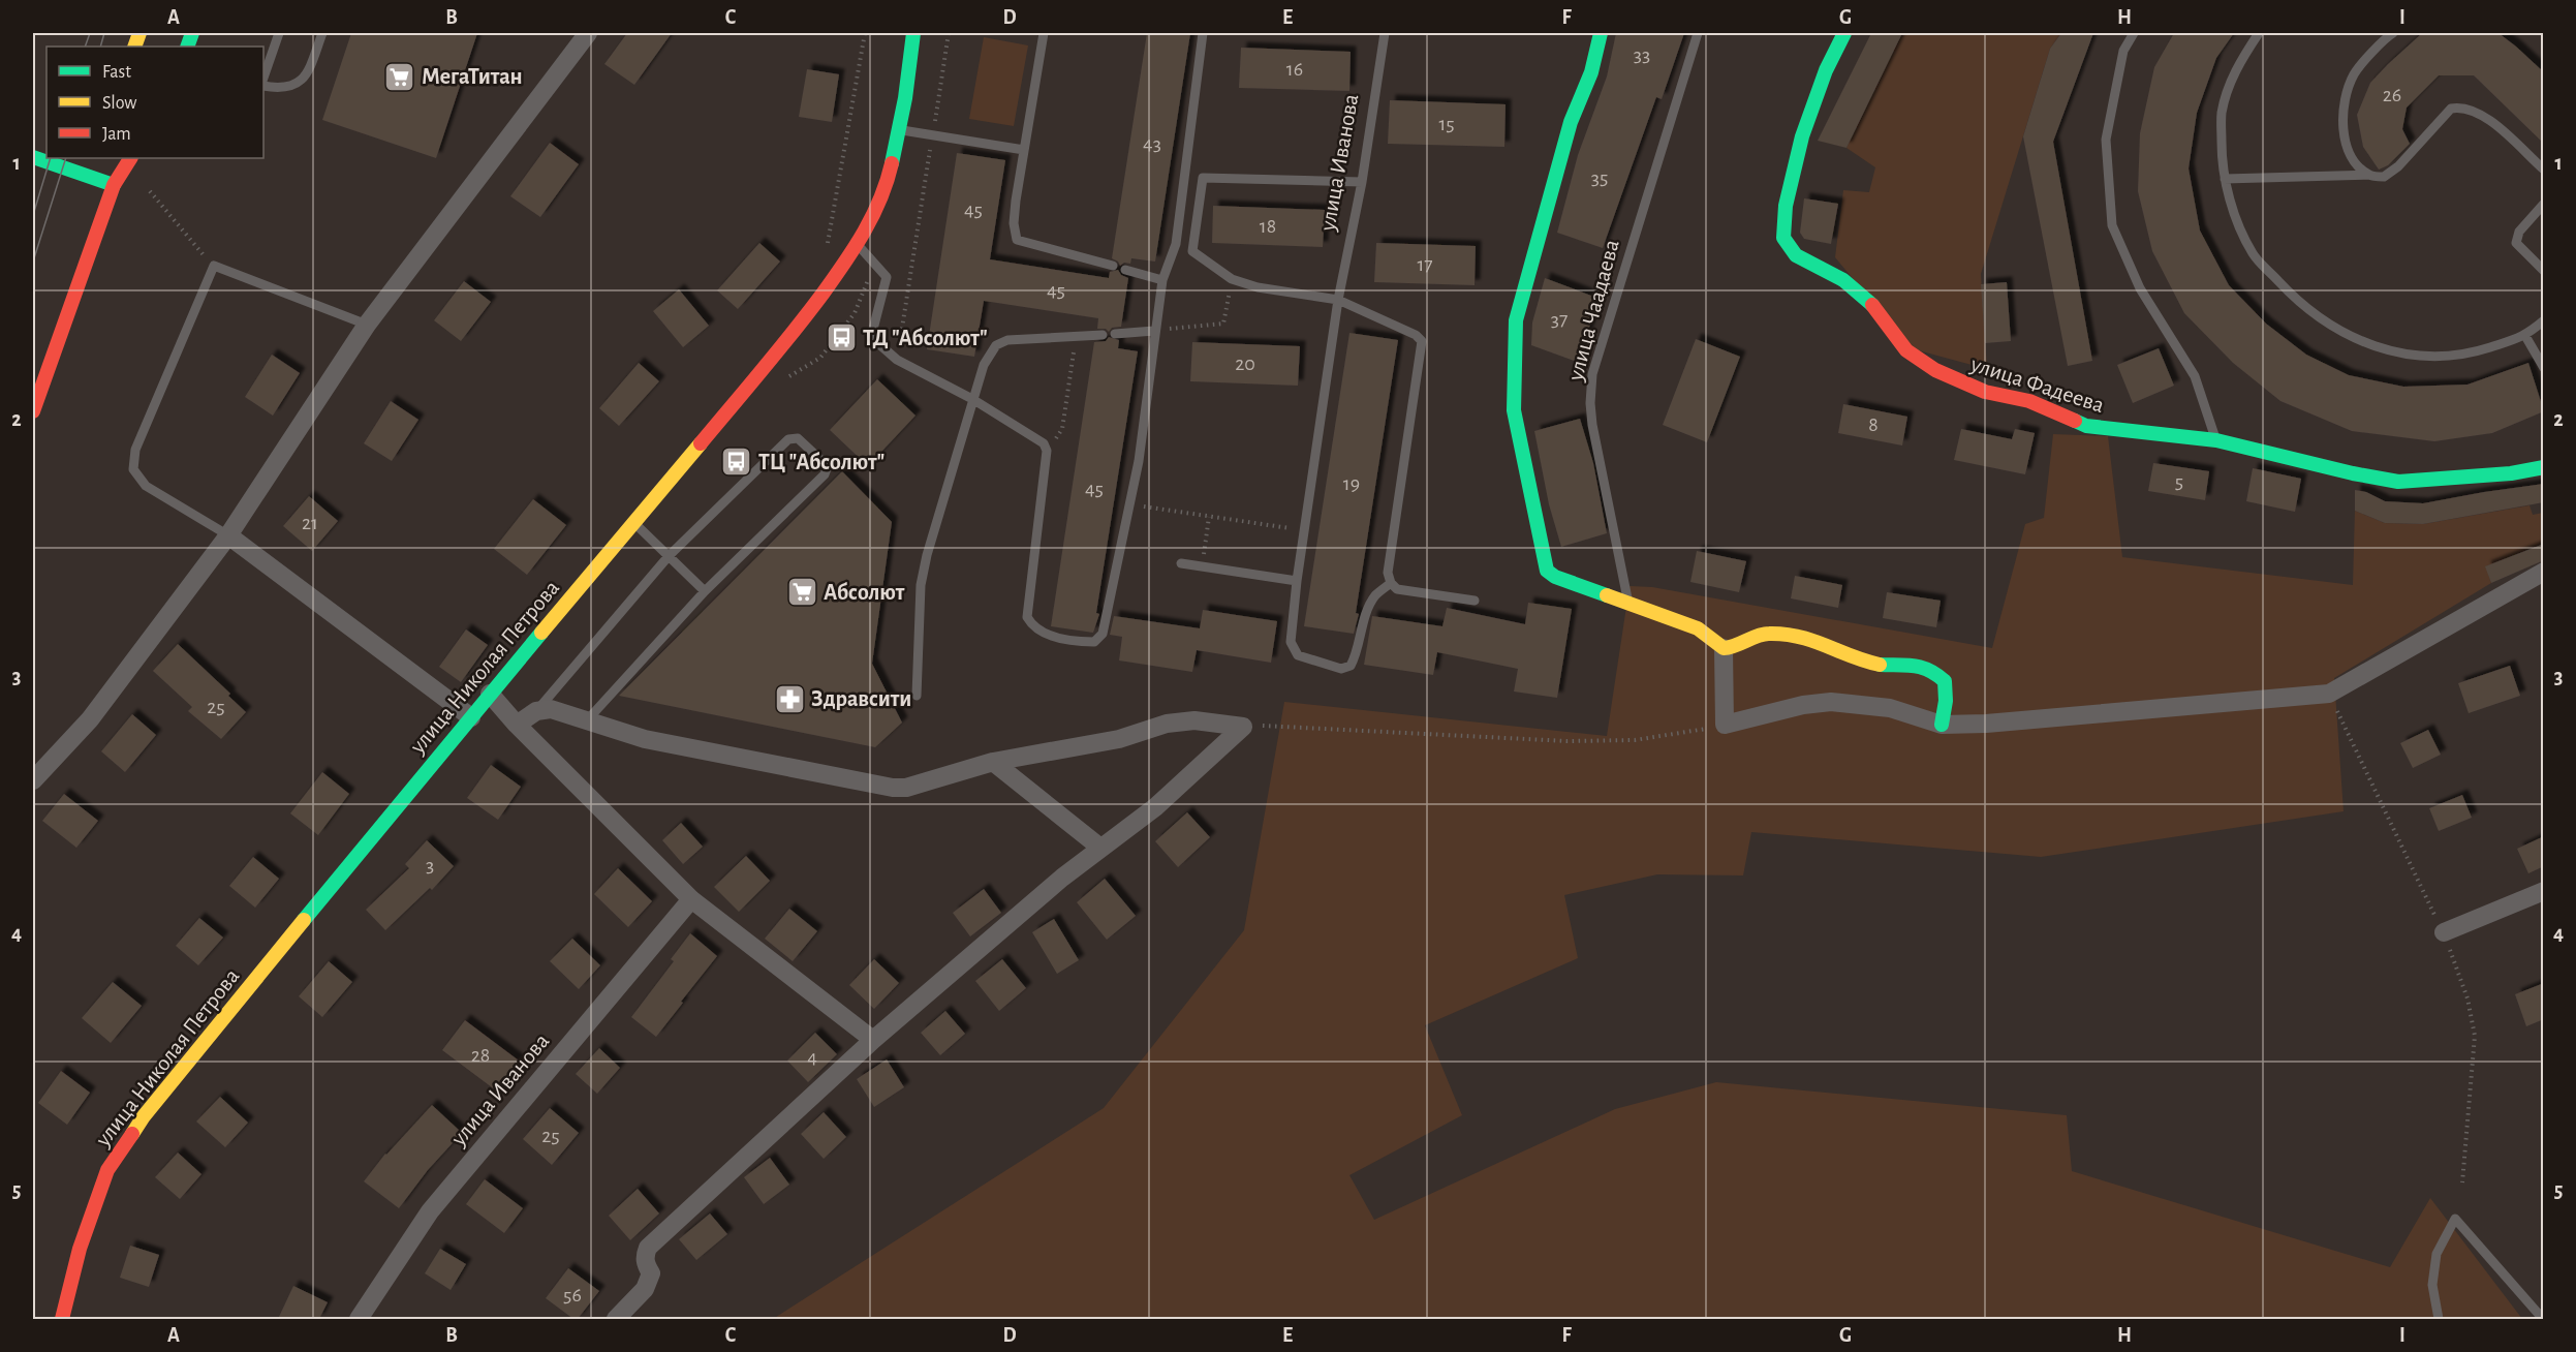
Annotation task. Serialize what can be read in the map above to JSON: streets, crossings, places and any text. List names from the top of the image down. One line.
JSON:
{"streets":{"street":["улица Иванова","улица Фадеева","улица Николая Петрова"],"lane":["улица Чаадаева"]},"places":{"supermarket":["МегаТитан","Абсолют"],"bus stop":["ТД \"Абсолют\"","ТЦ \"Абсолют\""],"pharmacy":["Здравсити"]},"house_numbers":["33","16","26","15","43","35","45","18","17","45","37","20","8","5","19","45","21","25","3","28","4","25","56"],"legend":["Fast","Slow","Jam"],"grid":{"columns":["A","B","C","D","E","F","G","H","I"],"rows":["1","2","3","4","5"]}}
